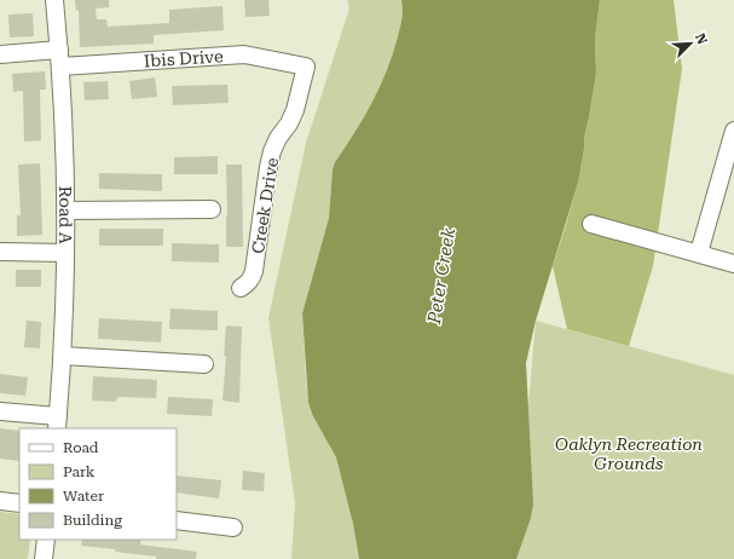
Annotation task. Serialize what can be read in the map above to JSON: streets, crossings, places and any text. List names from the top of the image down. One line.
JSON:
{"streets":{"street":["Ibis Drive","Creek Drive","Road A"]},"crossings":[["Ibis Drive","Creek Drive"],["Ibis Drive","Road A"]],"water":["Peter Creek"],"parks":["Oaklyn Recreation Grounds"],"legend":["Road","Park","Water","Building"],"north":"top right"}
